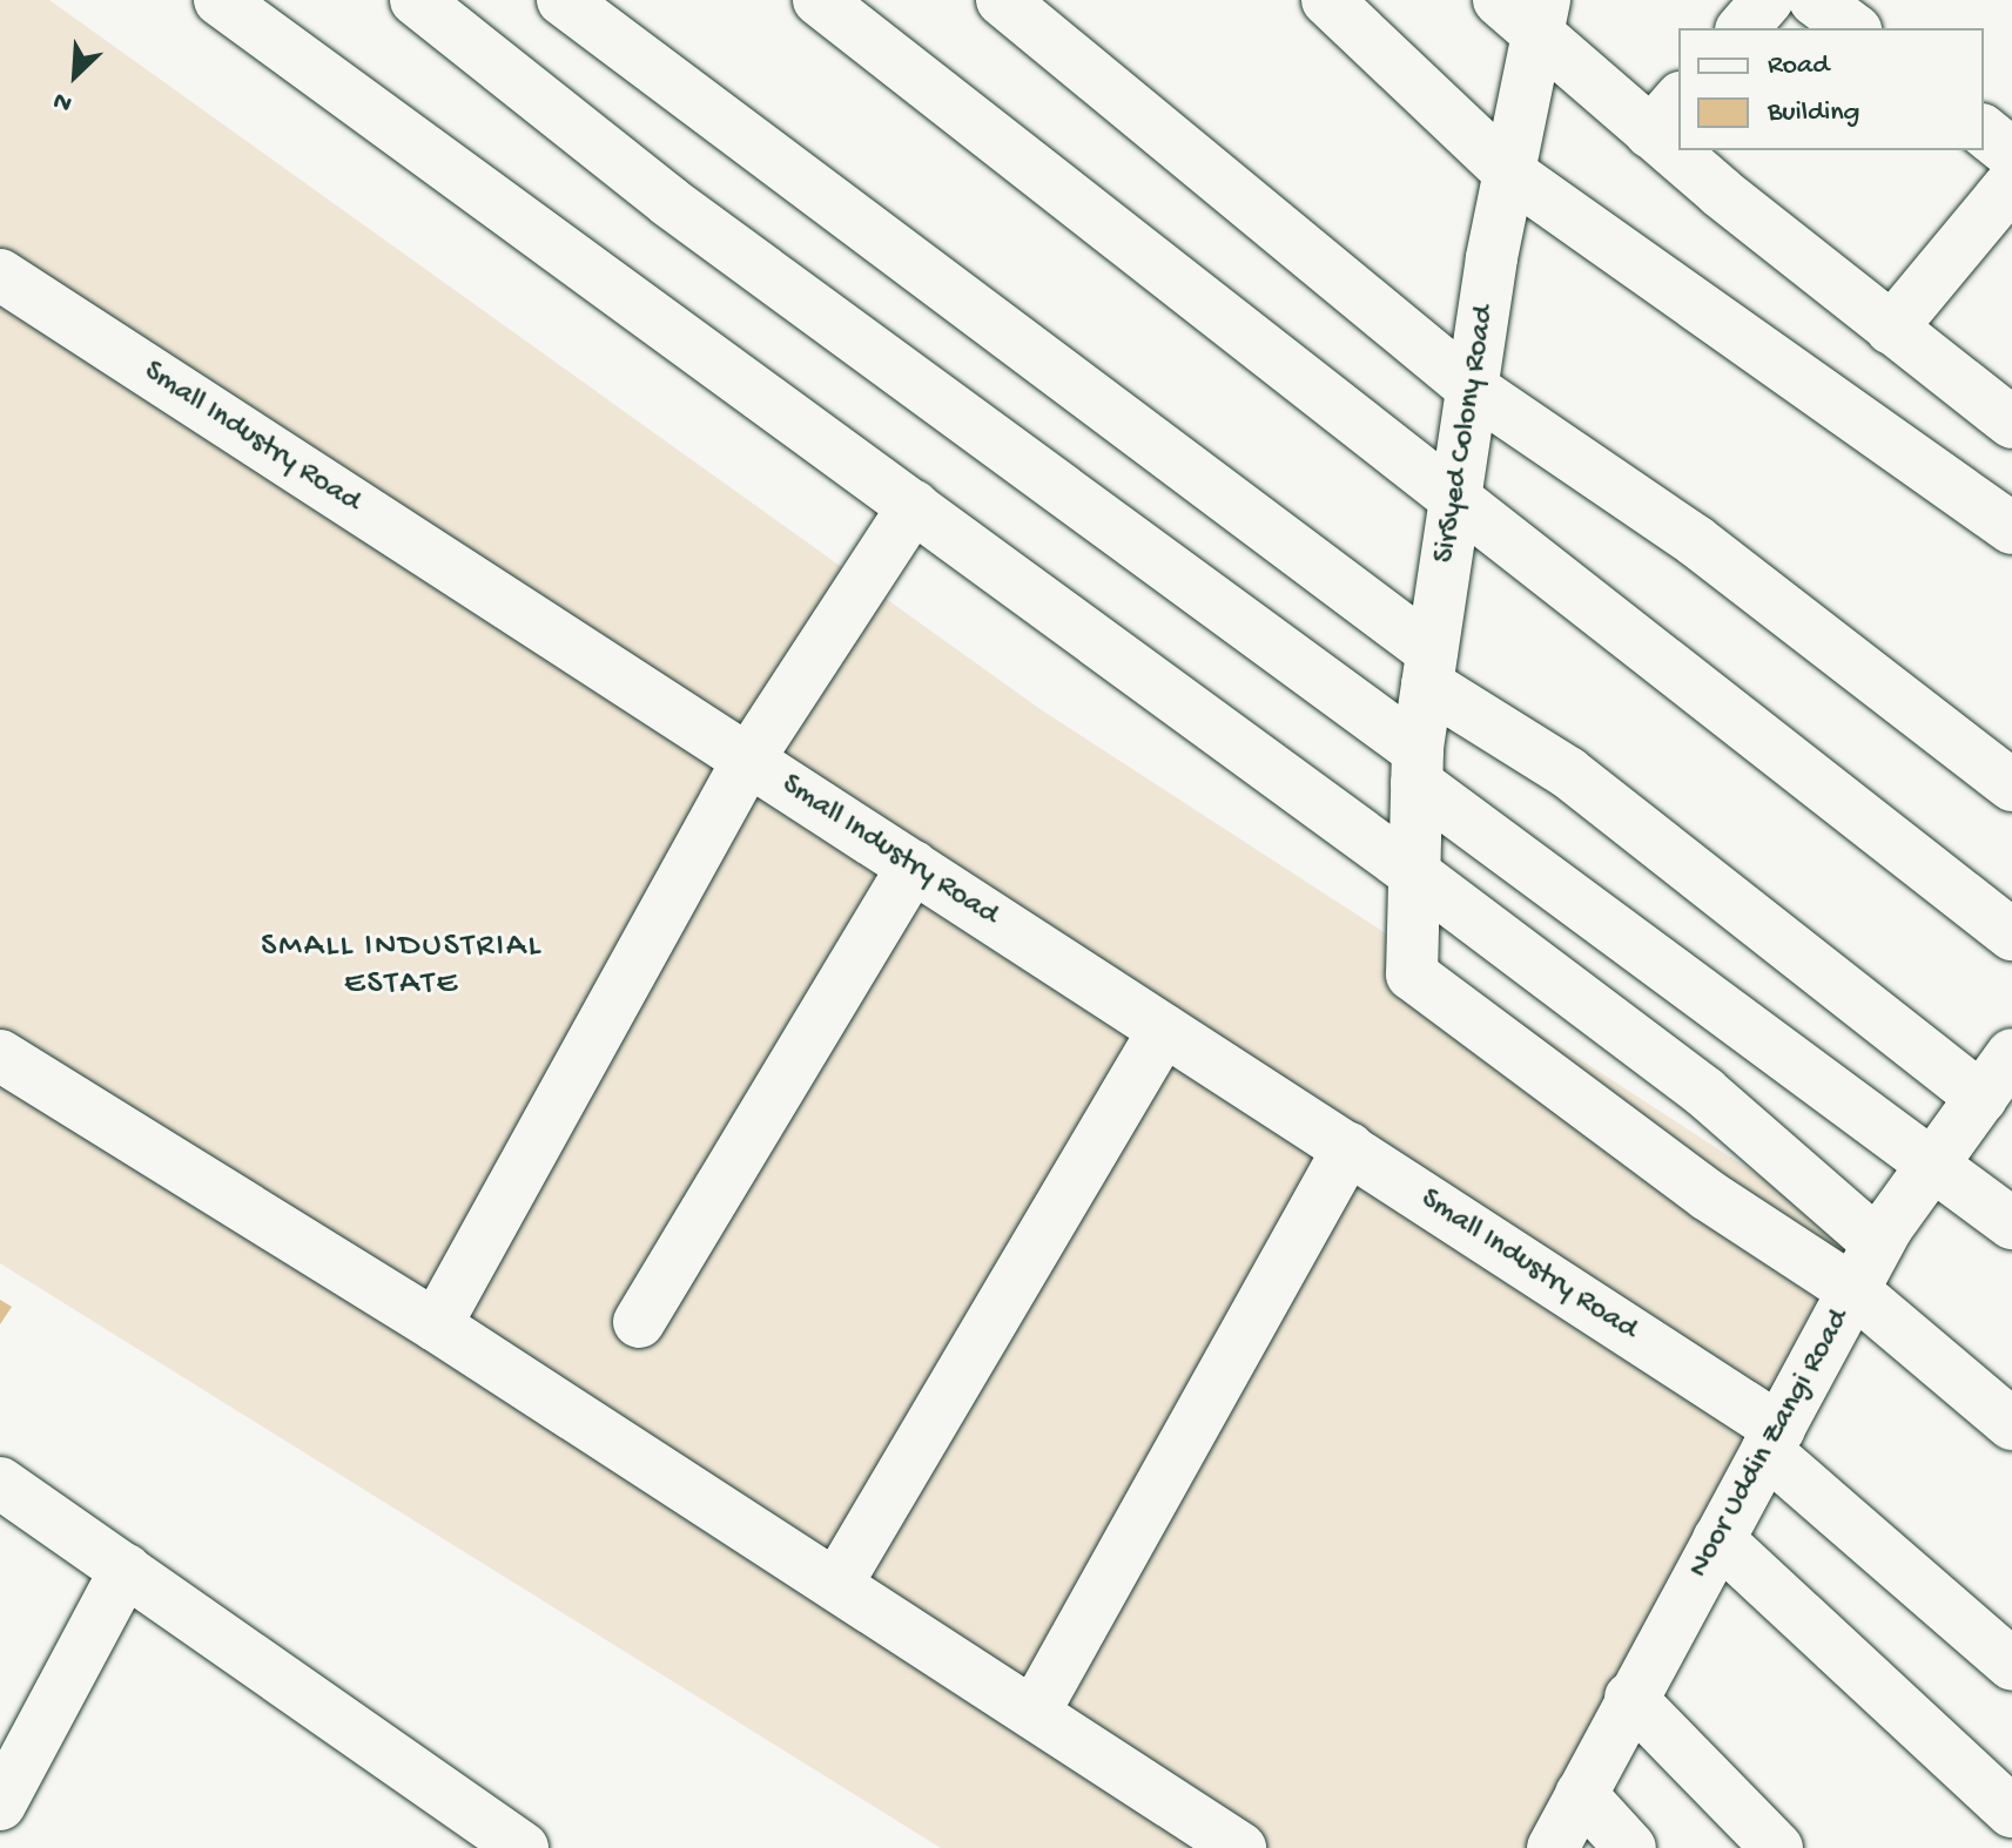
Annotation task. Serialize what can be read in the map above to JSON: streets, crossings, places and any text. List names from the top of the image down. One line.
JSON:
{"streets":{"street":["SirSyed Colony Road","Small Industry Road","Noor Uddin Zangi Road"]},"crossings":[["SirSyed Colony Road","Noor Uddin Zangi Road"],["Small Industry Road","Noor Uddin Zangi Road"]],"districts":["SMALL INDUSTRIAL ESTATE"],"legend":["Road","Building"],"north":"bottom left"}
